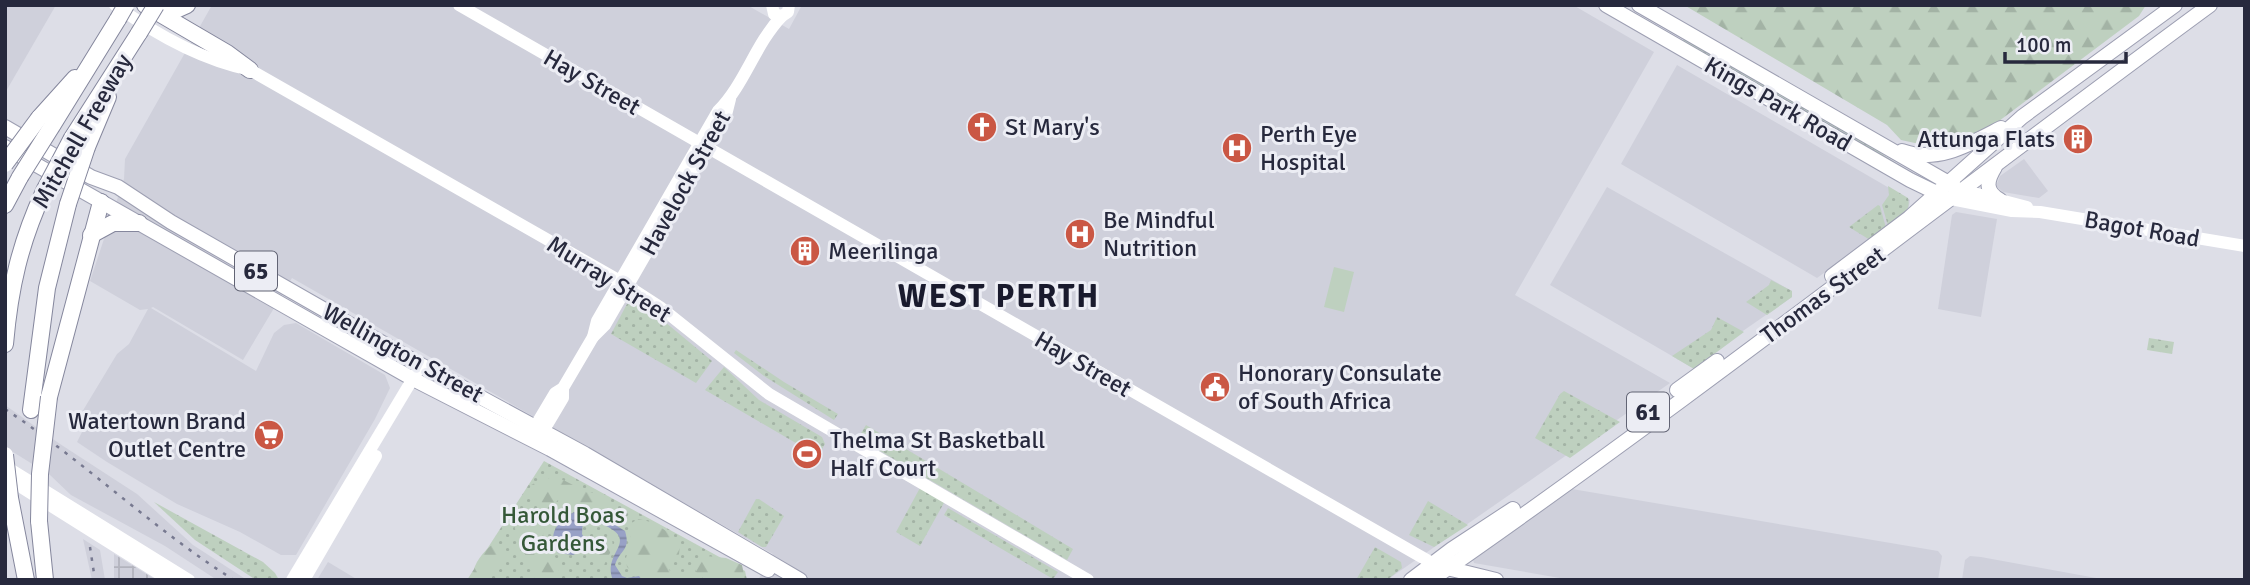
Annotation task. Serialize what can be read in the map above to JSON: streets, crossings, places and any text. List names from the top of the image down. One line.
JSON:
{"streets":{"highway":["Mitchell Freeway"],"main road":["Hay Street","Kings Park Road","Havelock Street","Bagot Road","65","Murray Street","Thomas Street","Wellington Street","61"]},"crossings":[["Hay Street","Havelock Street"],["Hay Street","Thomas Street"],["Kings Park Road","Bagot Road"],["Kings Park Road","Thomas Street"],["Mitchell Freeway","Murray Street"],["Havelock Street","Murray Street"],["Havelock Street","Wellington Street"],["Bagot Road","Thomas Street"]],"districts":["WEST PERTH"],"parks":["Harold Boas Gardens"],"places":{"church":["St Mary's"],"building":["Attunga Flats","Meerilinga"],"hospital":["Perth Eye Hospital","Be Mindful Nutrition"],"public building":["Honorary Consulate of South Africa"],"supermarket":["Watertown Brand Outlet Centre"],"sports":["Thelma St Basketball Half Court"]},"scale_bar":"100 m"}
